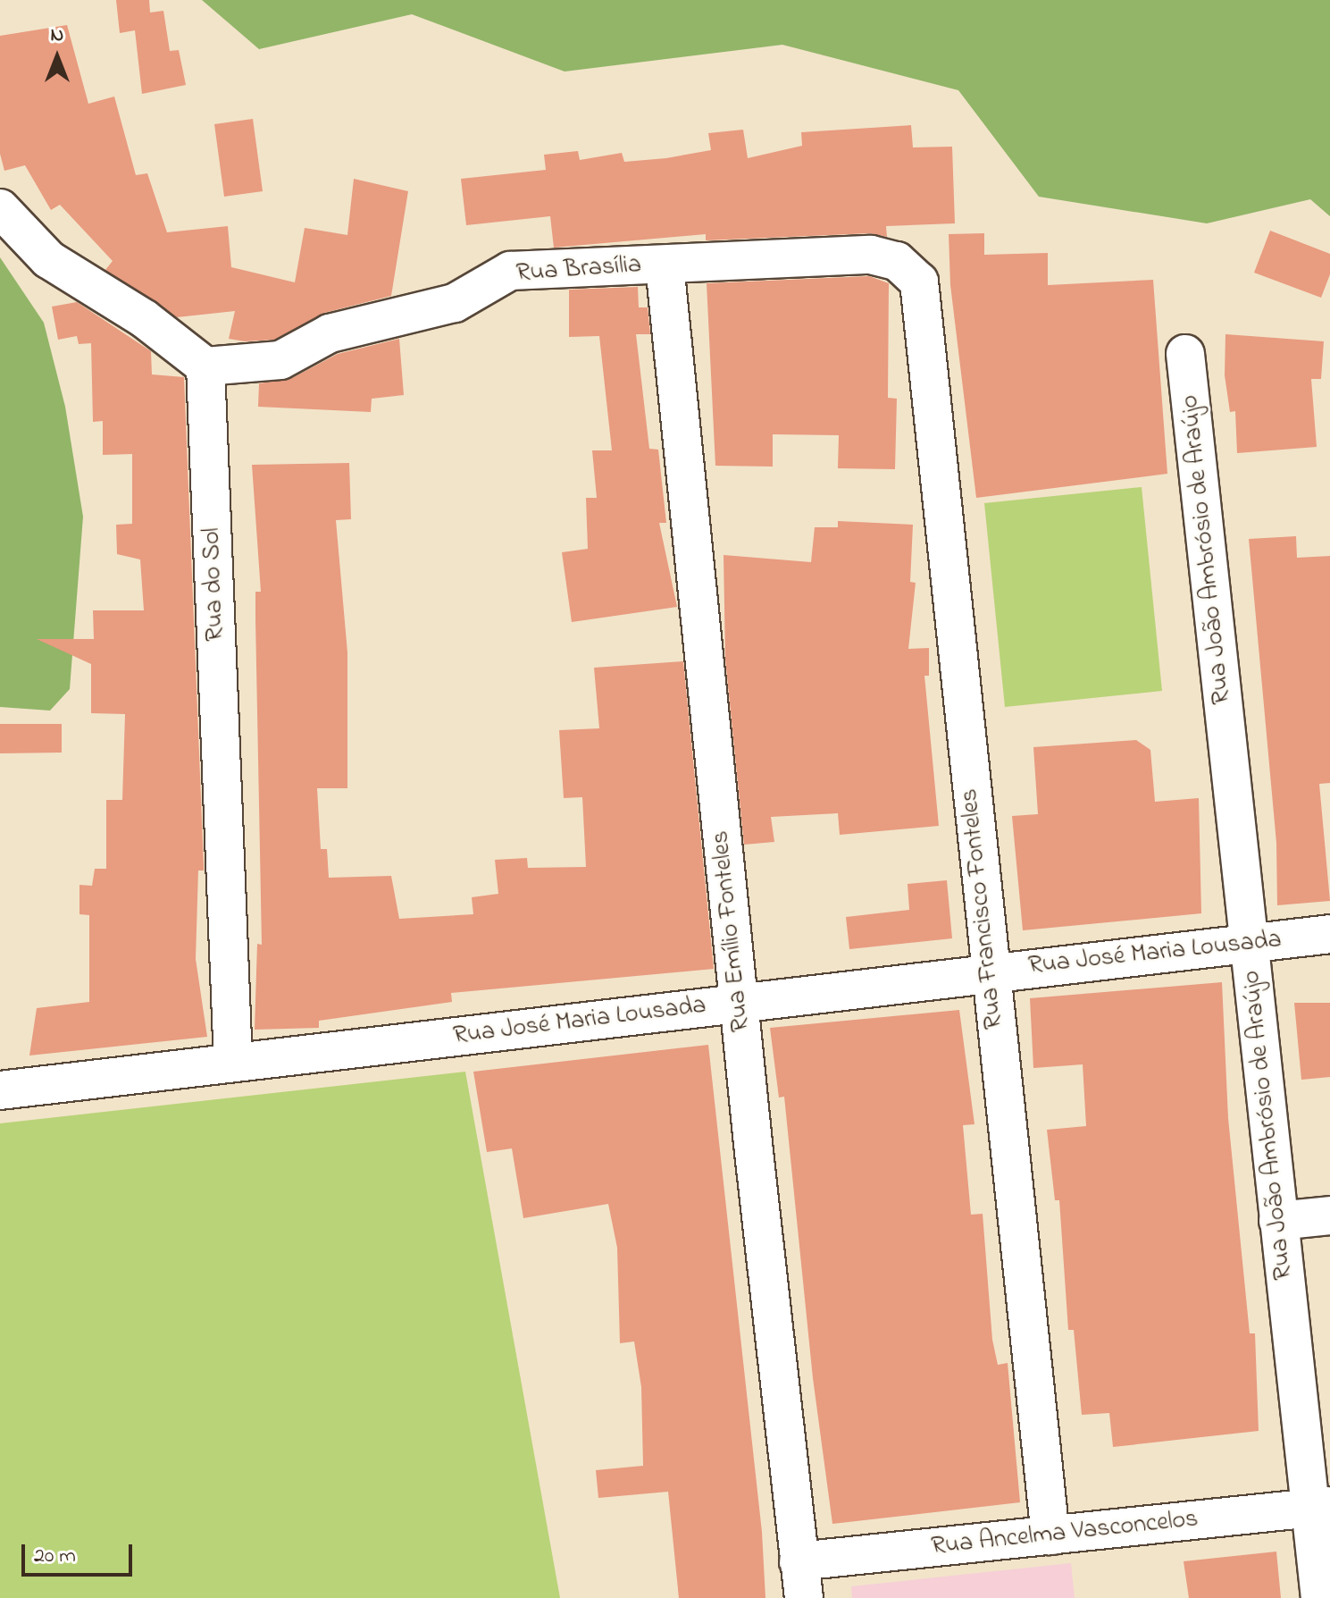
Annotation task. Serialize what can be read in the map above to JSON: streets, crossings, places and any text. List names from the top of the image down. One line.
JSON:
{"streets":{"street":["Rua Brasília","Rua João Ambrósio de Araújo","Rua do Sol","Rua Francisco Fonteles","Rua Emílio Fonteles","Rua José Maria Lousada","Rua Ancelma Vasconcelos"]},"crossings":[["Rua Brasília","Rua do Sol"],["Rua Brasília","Rua Francisco Fonteles"],["Rua Brasília","Rua Emílio Fonteles"],["Rua João Ambrósio de Araújo","Rua José Maria Lousada"],["Rua João Ambrósio de Araújo","Rua Ancelma Vasconcelos"],["Rua do Sol","Rua José Maria Lousada"],["Rua Francisco Fonteles","Rua José Maria Lousada"],["Rua Francisco Fonteles","Rua Ancelma Vasconcelos"],["Rua Emílio Fonteles","Rua José Maria Lousada"],["Rua Emílio Fonteles","Rua Ancelma Vasconcelos"]],"scale_bar":"20 m","north":"top"}
